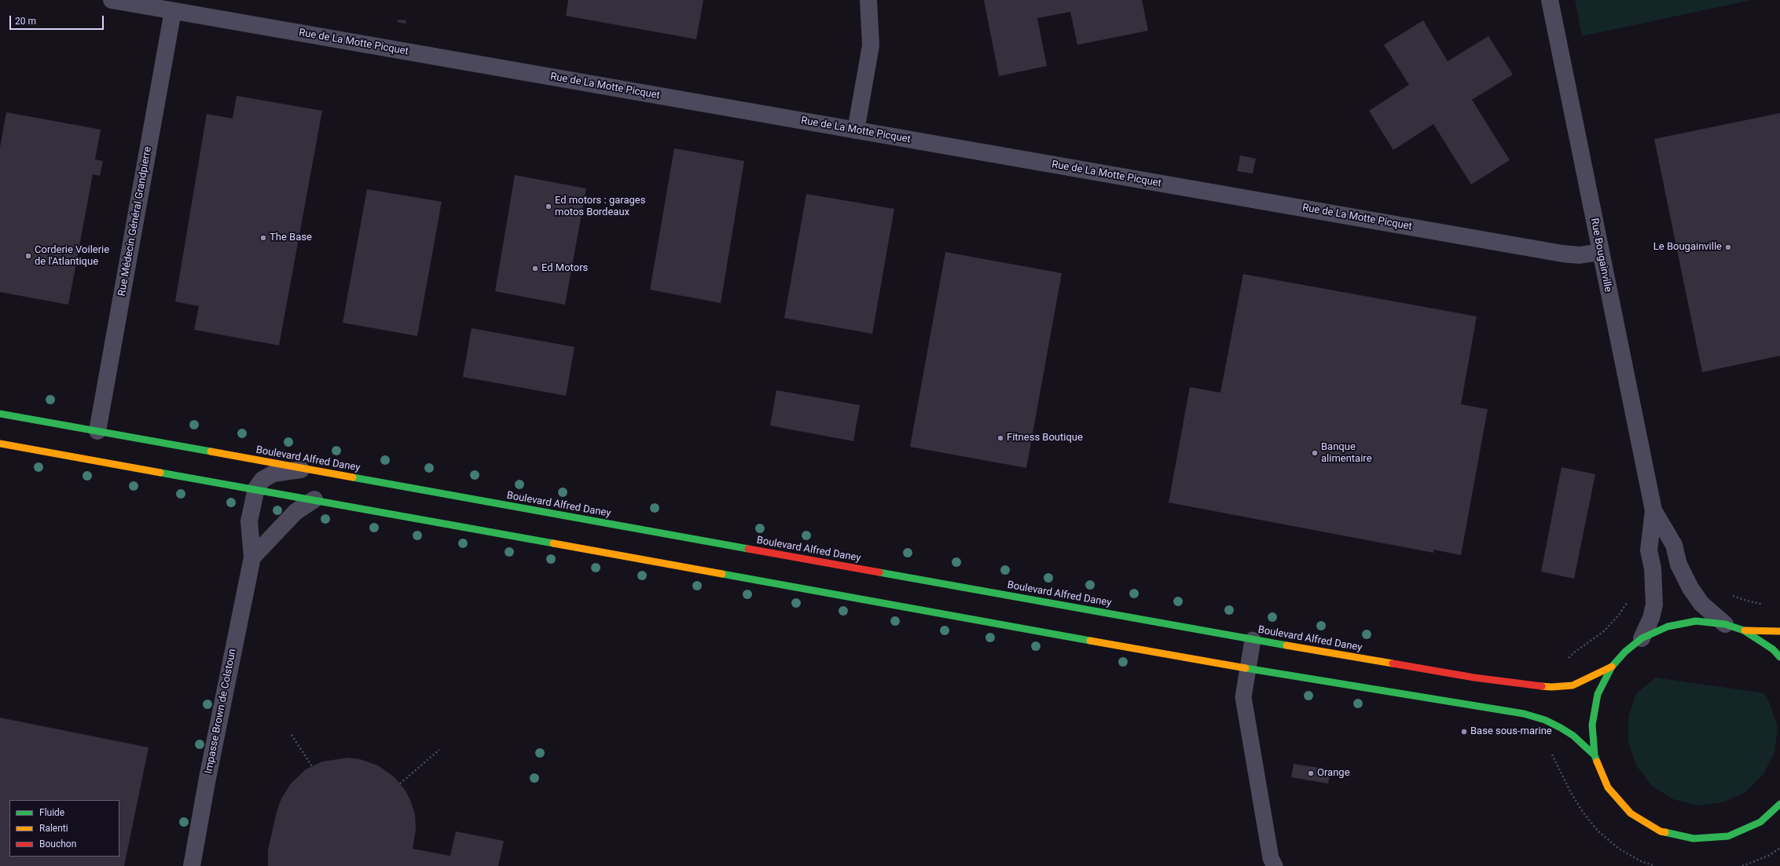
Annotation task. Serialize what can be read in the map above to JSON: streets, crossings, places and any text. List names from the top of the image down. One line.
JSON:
{"streets":{"main road":["Boulevard Alfred Daney"],"street":["Rue de La Motte Picquet","Rue Médecin Général Grandpierre","Rue Bougainville","Impasse Brown de Colstoun"]},"crossings":[["Rue de La Motte Picquet","Rue Médecin Général Grandpierre"],["Rue de La Motte Picquet","Rue Bougainville"],["Rue Médecin Général Grandpierre","Boulevard Alfred Daney"]],"places":["Ed motors : garages motos Bordeaux","The Base","Le Bougainville","Corderie Voilerie de l'Atlantique","Ed Motors","Fitness Boutique","Banque alimentaire","Base sous-marine","Orange"],"legend":["Fluide","Ralenti","Bouchon"],"scale_bar":"20 m"}
